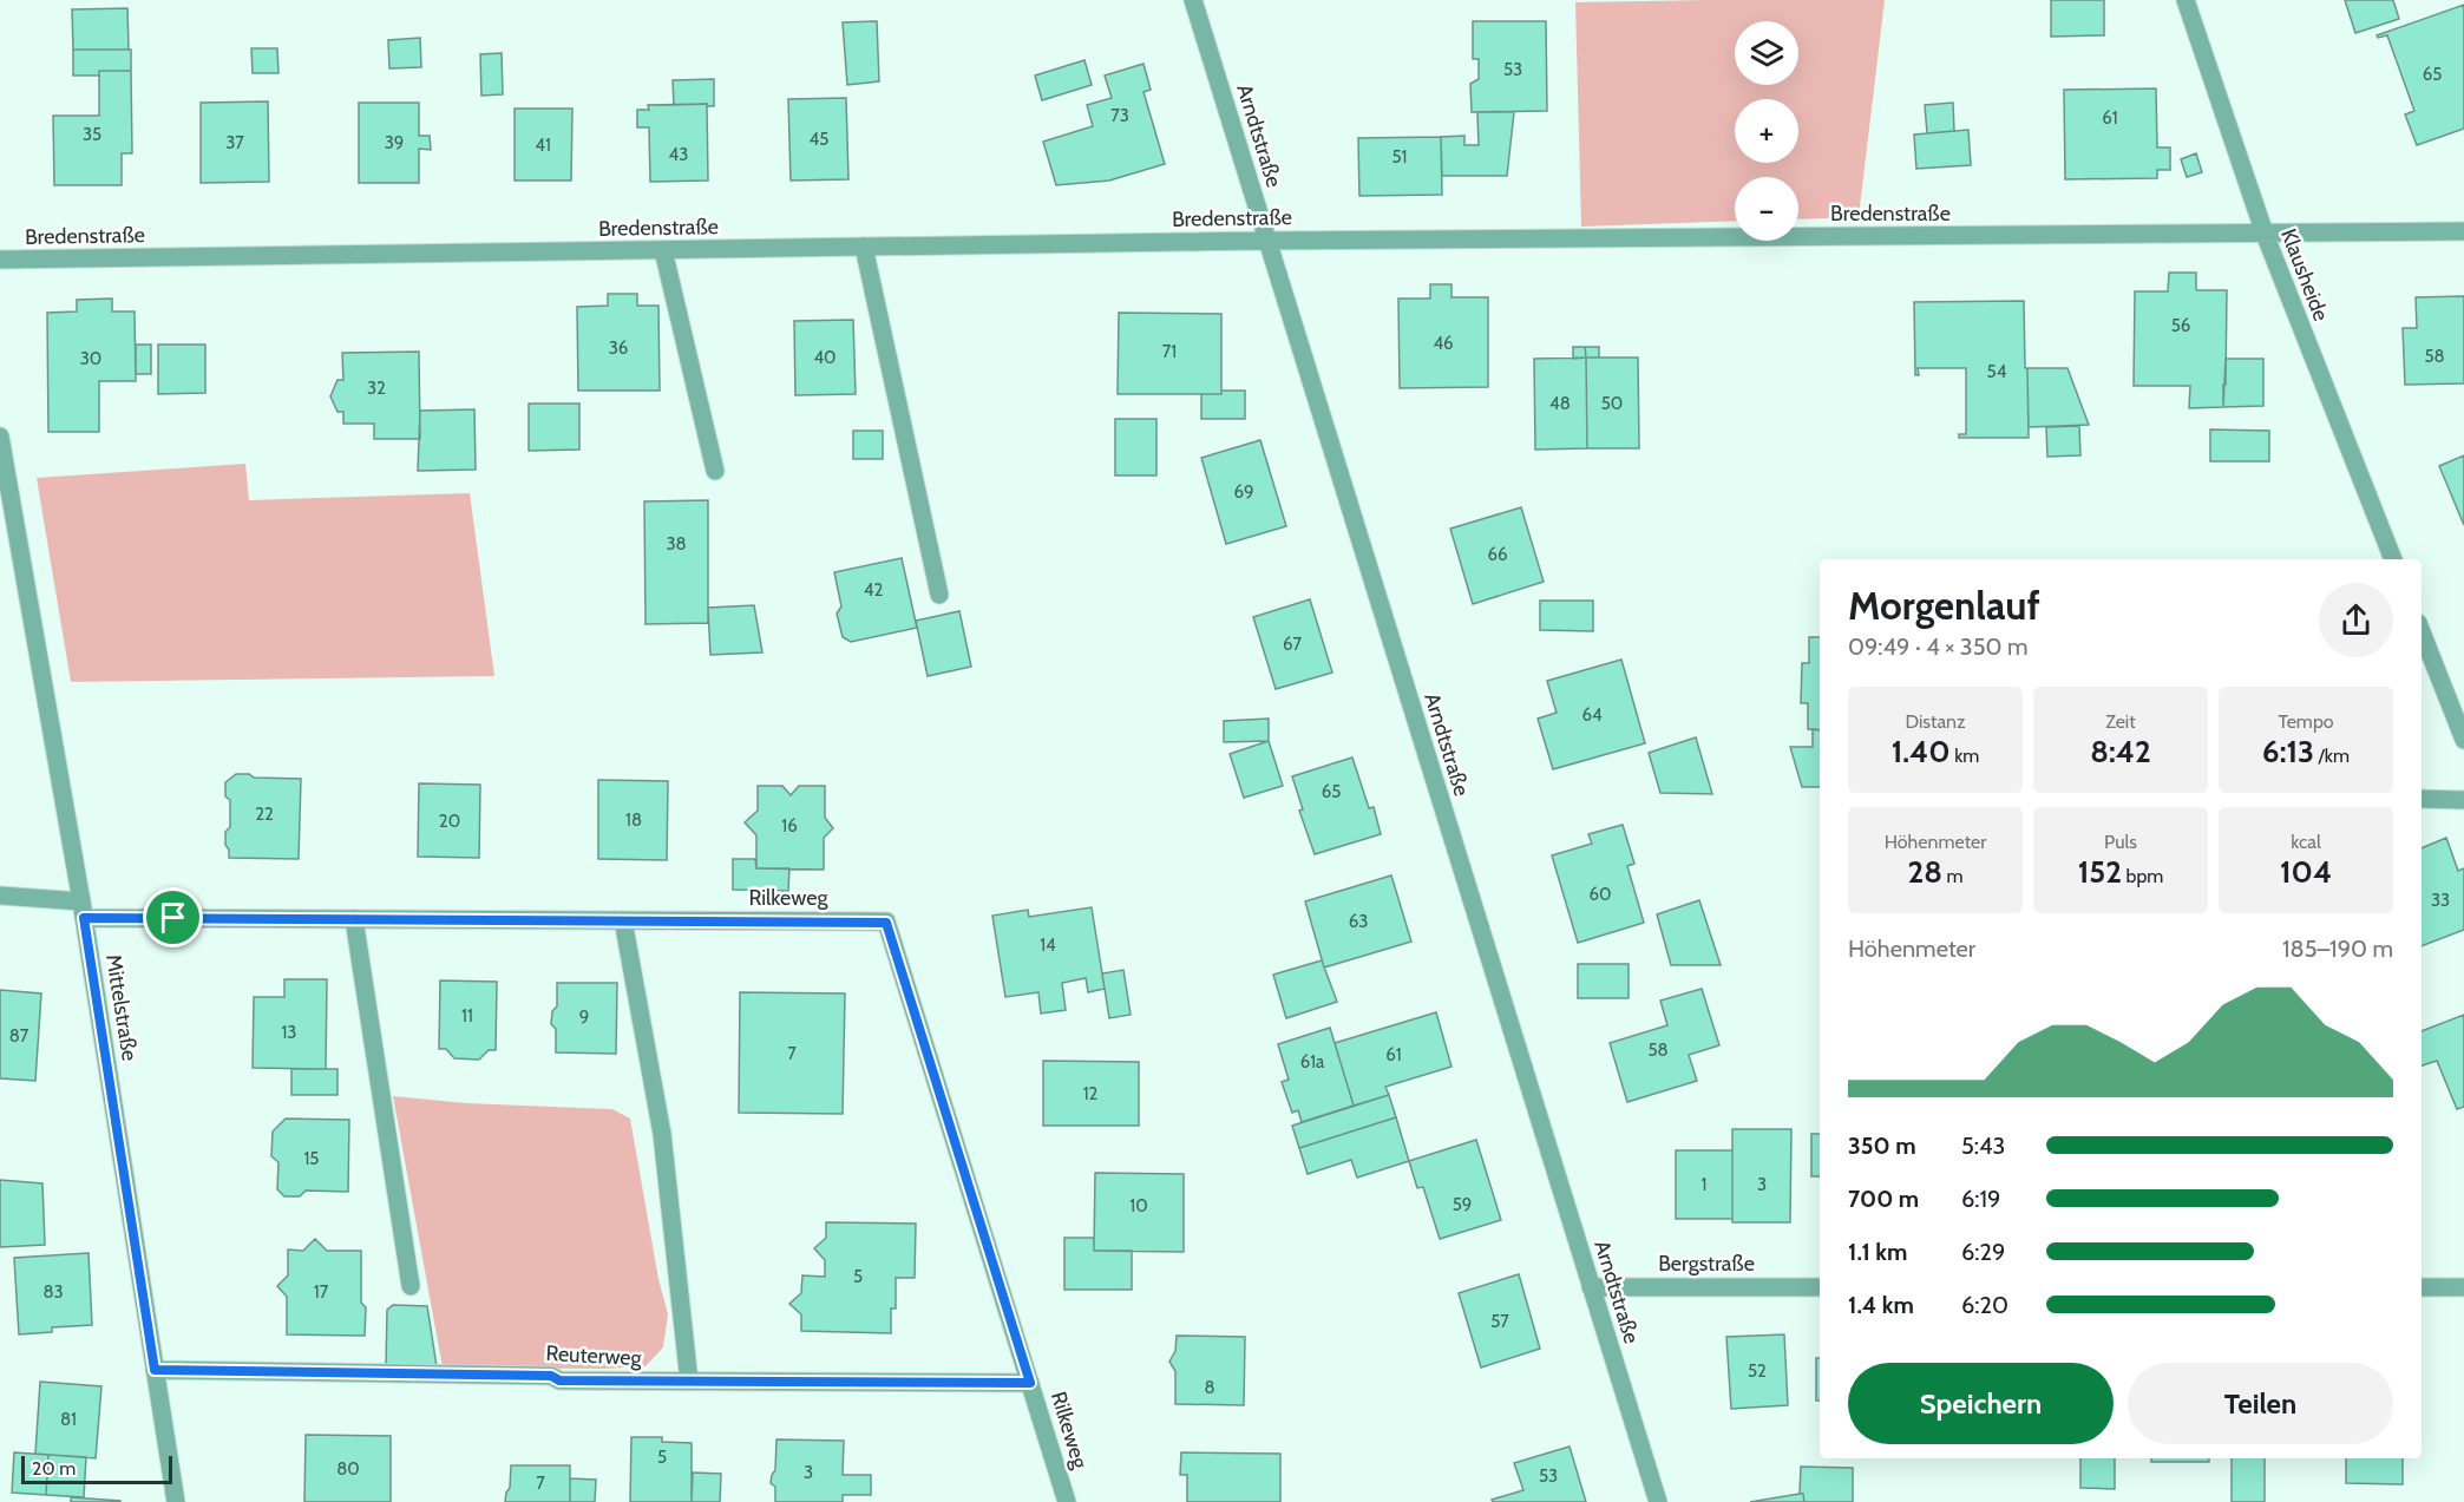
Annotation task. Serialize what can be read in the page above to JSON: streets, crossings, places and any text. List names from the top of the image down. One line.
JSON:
{"streets":{"street":["Arndtstraße","Bredenstraße","Klausheide","Rilkeweg","Mittelstraße","Bergstraße","Reuterweg"]},"crossings":[["Arndtstraße","Bredenstraße"],["Arndtstraße","Bergstraße"],["Bredenstraße","Klausheide"],["Rilkeweg","Mittelstraße"],["Rilkeweg","Reuterweg"],["Mittelstraße","Reuterweg"]],"house_numbers":["53","65","73","61","35","45","37","39","41","43","51","56","46","36","71","58","40","30","54","32","48","50","69","38","66","42","67","64","65","22","18","20","16","60","33","63","14","11","9","13","87","58","7","61","61a","12","15","1","3","59","10","5","83","17","57","52","8","81","5","80","3","53","7"],"scale_bar":"20 m","page":{"map_buttons":["+","−"],"heading":["Morgenlauf","09:49 · 4 × 350 m"],"stats":[["Distanz","1.40 km"],["Zeit","8:42"],["Tempo","6:13 /km"],["Höhenmeter","28 m"],["Puls","152 bpm"],["kcal","104"]],"chart":["Höhenmeter","185–190 m"],"list":[{"name":"350 m","note":"5:43"},{"name":"700 m","note":"6:19"},{"name":"1.1 km","note":"6:29"},{"name":"1.4 km","note":"6:20"}],"buttons":["Speichern","Teilen"],"scale":"20 m"}}
